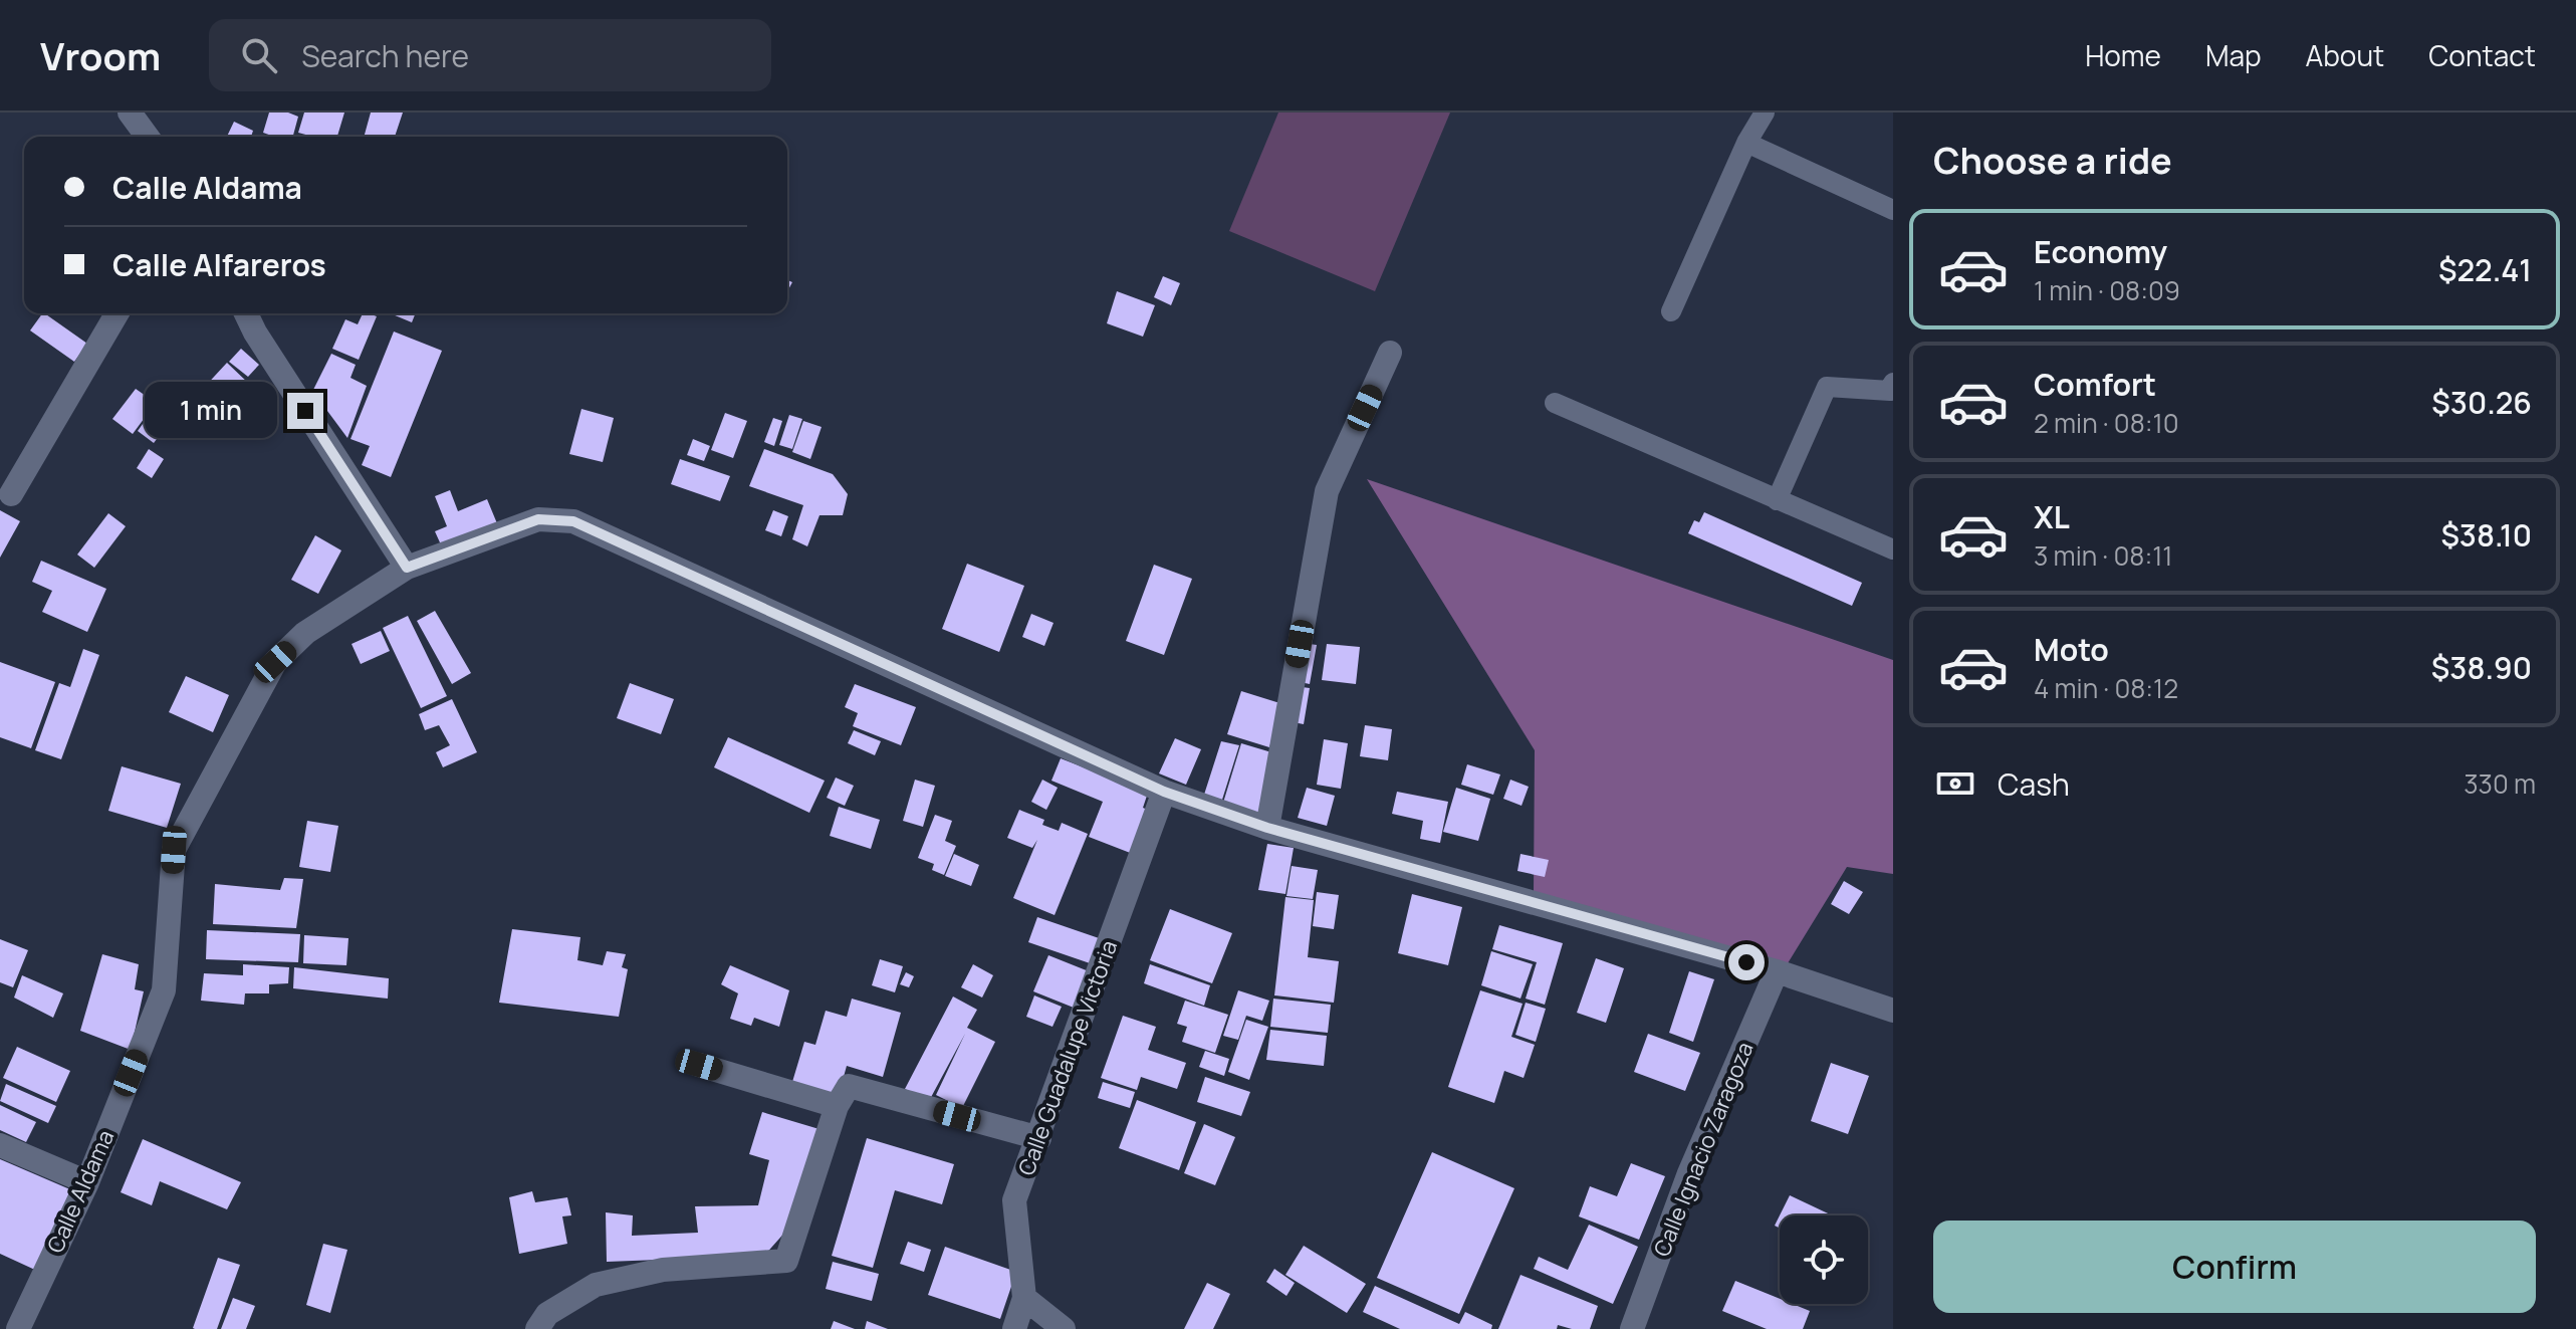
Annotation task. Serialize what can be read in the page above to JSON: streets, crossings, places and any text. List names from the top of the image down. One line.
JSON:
{"streets":{"street":["Calle Guadalupe Victoria","Calle Ignacio Zaragoza","Calle Aldama"]},"crossings":[["Calle Guadalupe Victoria","Calle Aldama"],["Calle Ignacio Zaragoza","Calle Aldama"]],"page":{"header":"Vroom","search":"Search here","nav":["Home","Map","About","Contact"],"heading":"Choose a ride","banner":["Calle Aldama","Calle Alfareros"],"list":[{"name":"Economy","note":"1 min · 08:09","value":"$22.41"},{"name":"Comfort","note":"2 min · 08:10","value":"$30.26"},{"name":"XL","note":"3 min · 08:11","value":"$38.10"},{"name":"Moto","note":"4 min · 08:12","value":"$38.90"}],"bubble":"1 min","pay":["Cash","330 m"],"buttons":"Confirm"}}
